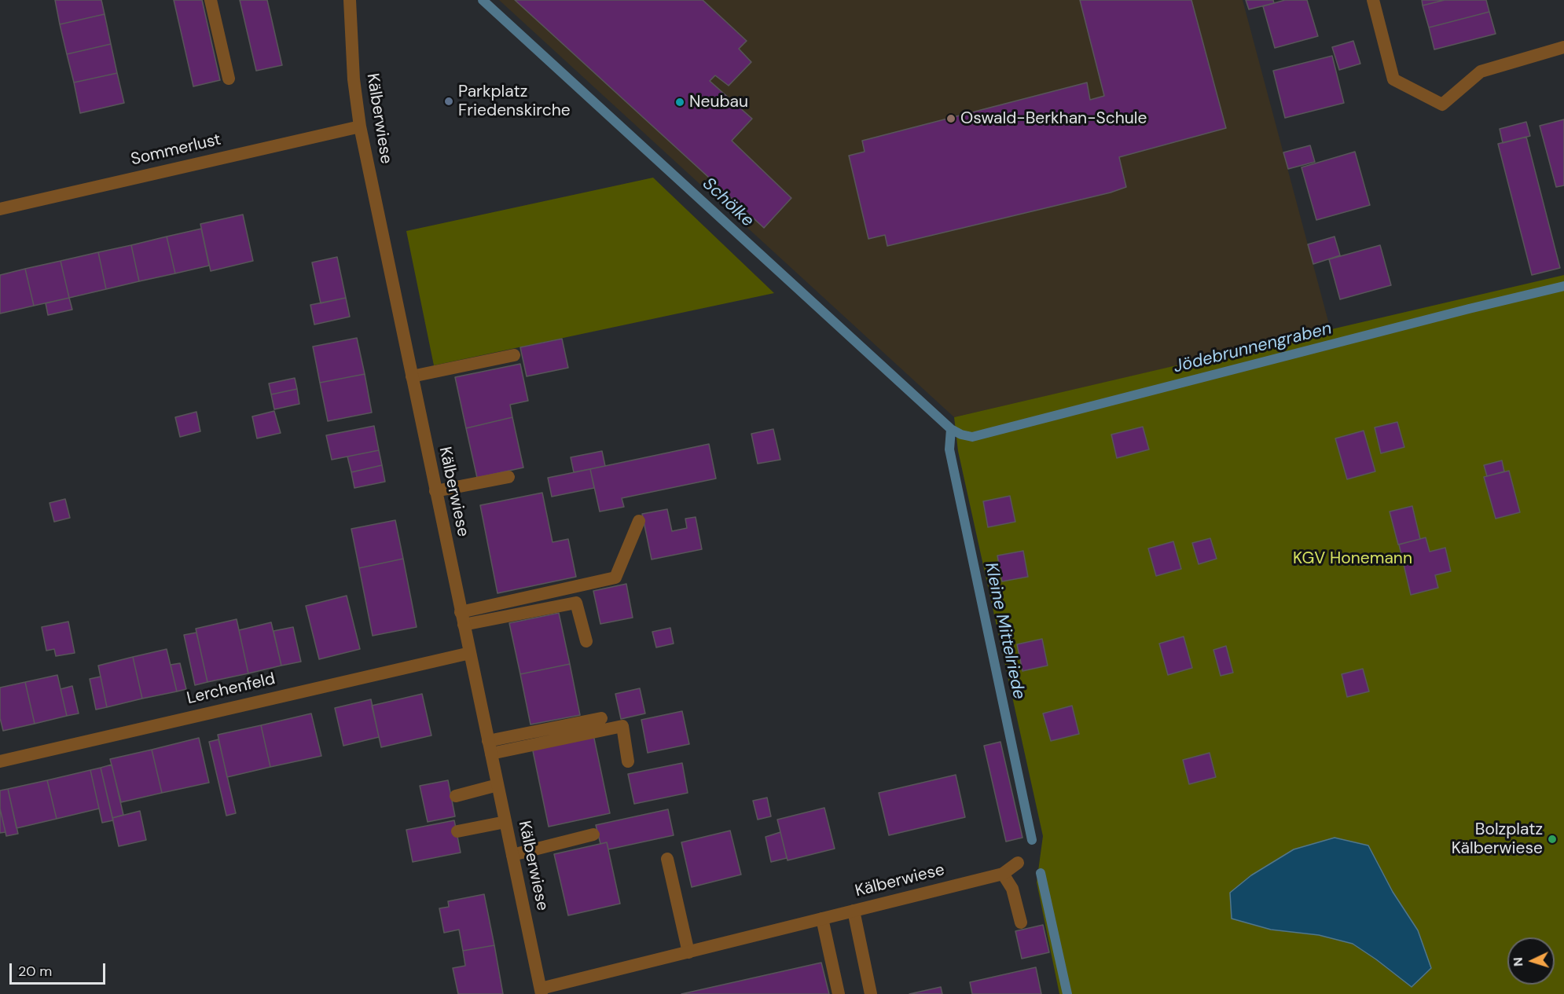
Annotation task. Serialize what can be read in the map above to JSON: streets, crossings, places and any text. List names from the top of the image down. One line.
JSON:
{"streets":{"street":["Kälberwiese","Sommerlust","Lerchenfeld"]},"crossings":[["Kälberwiese","Sommerlust"],["Kälberwiese","Lerchenfeld"]],"water":["Schölke","Jödebrunnengraben","Kleine Mittelriede"],"parks":["KGV Honemann"],"places":["Parkplatz Friedenskirche","Neubau","Oswald-Berkhan-Schule","Bolzplatz Kälberwiese"],"scale_bar":"20 m","north":"left"}
